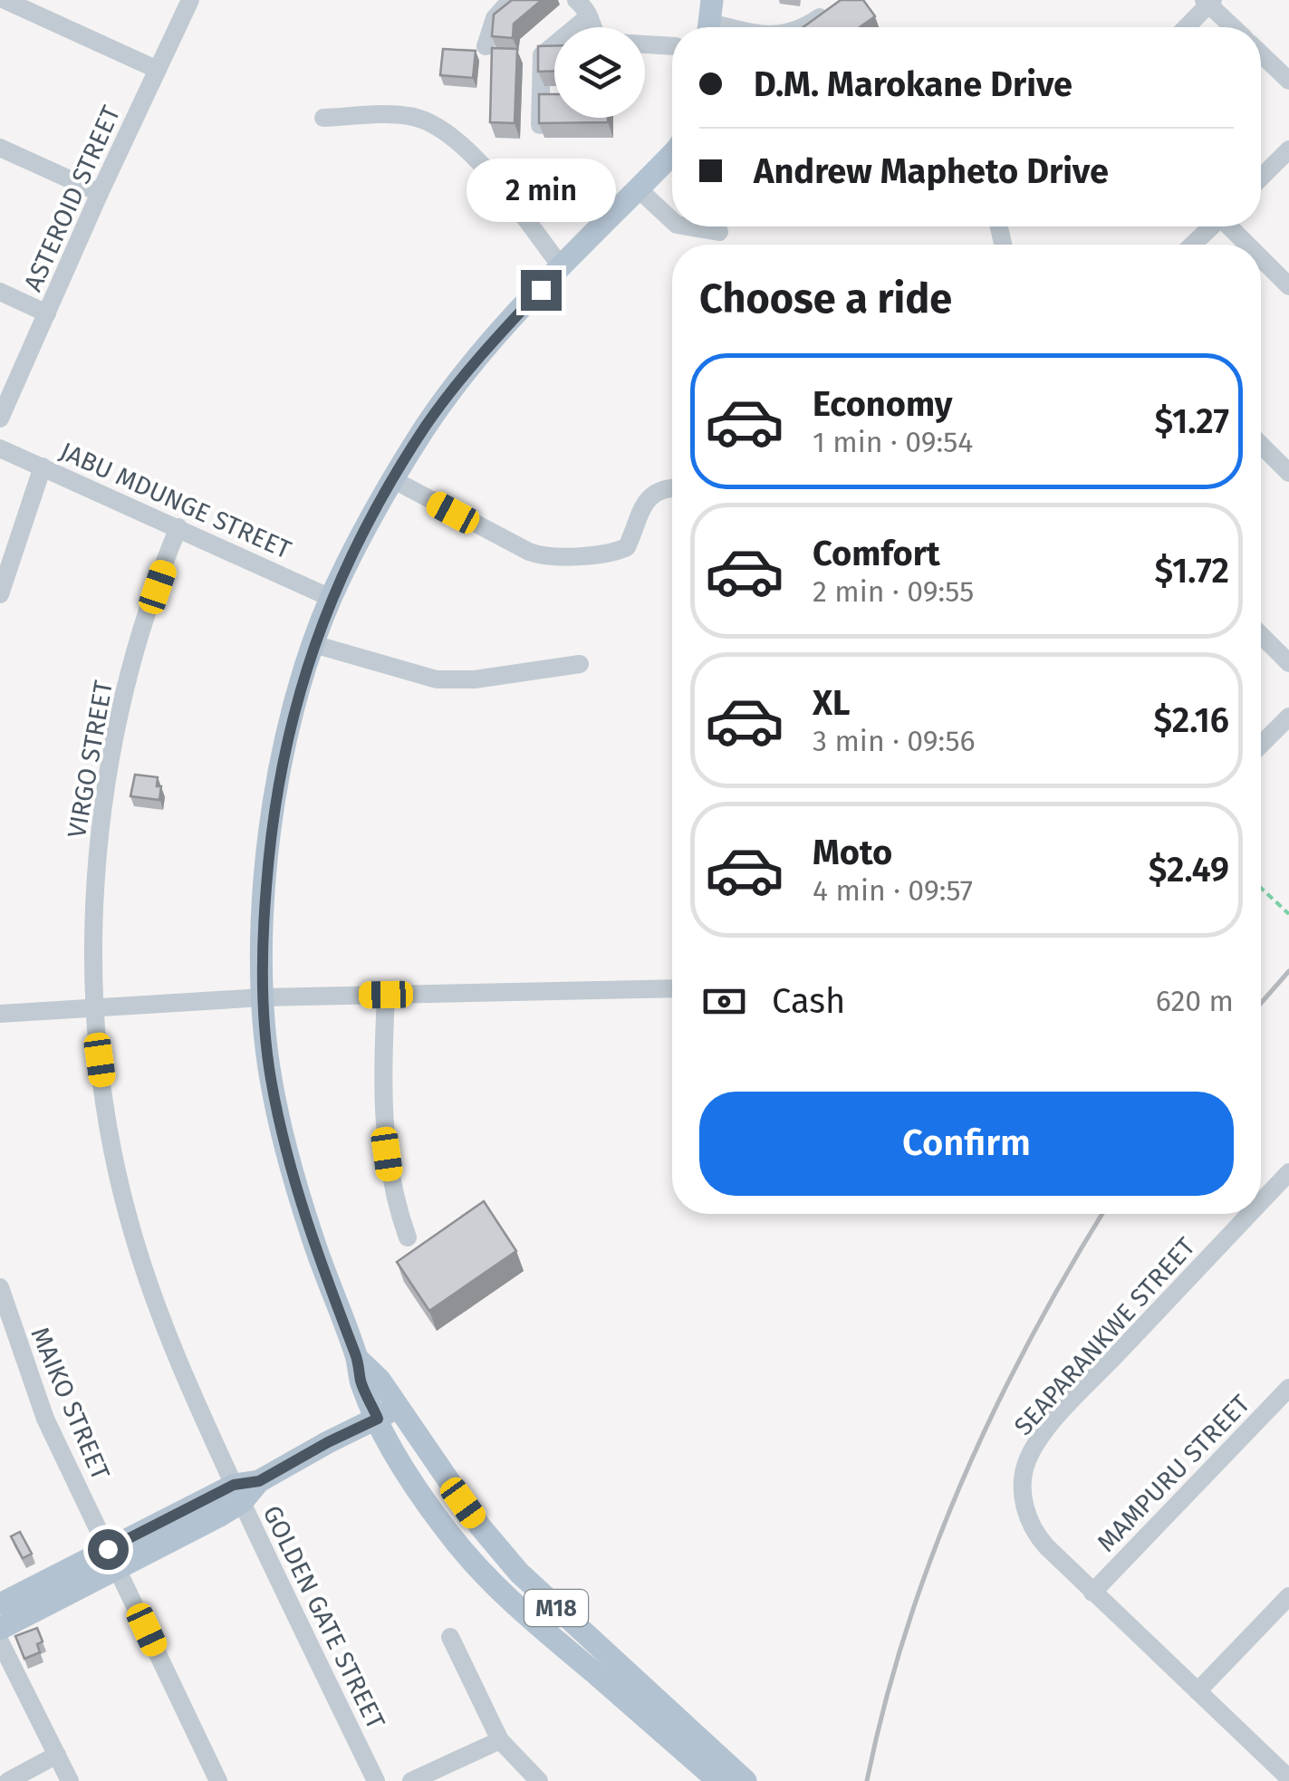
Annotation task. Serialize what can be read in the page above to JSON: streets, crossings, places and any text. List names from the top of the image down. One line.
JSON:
{"streets":{"main road":["M18"],"street":["ASTEROID STREET","JABU MDUNGE STREET","VIRGO STREET","SEAPARANKWE STREET","MAIKO STREET","MAMPURU STREET","GOLDEN GATE STREET"]},"crossings":[["JABU MDUNGE STREET","VIRGO STREET"],["VIRGO STREET","GOLDEN GATE STREET"],["SEAPARANKWE STREET","MAMPURU STREET"]],"page":{"banner":["D.M. Marokane Drive","Andrew Mapheto Drive"],"bubble":"2 min","heading":"Choose a ride","list":[{"name":"Economy","note":"1 min · 09:54","value":"$1.27"},{"name":"Comfort","note":"2 min · 09:55","value":"$1.72"},{"name":"XL","note":"3 min · 09:56","value":"$2.16"},{"name":"Moto","note":"4 min · 09:57","value":"$2.49"}],"pay":["Cash","620 m"],"buttons":"Confirm"}}
